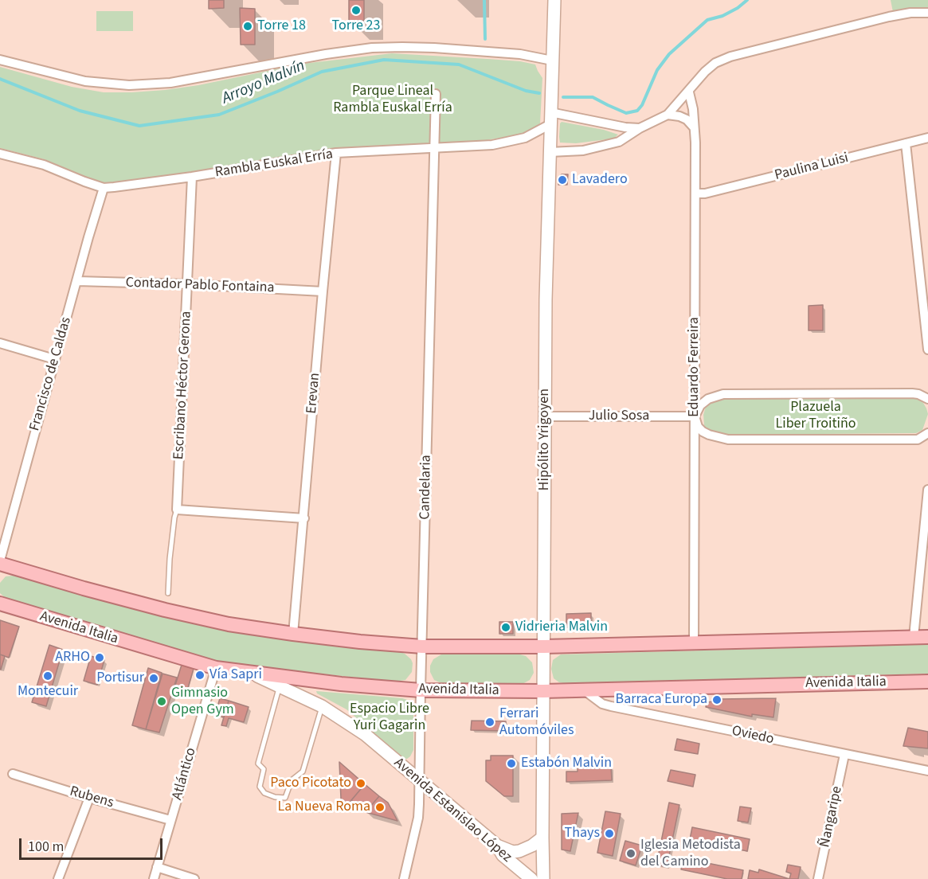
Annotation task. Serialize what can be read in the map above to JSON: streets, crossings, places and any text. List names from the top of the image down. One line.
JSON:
{"streets":{"main road":["Avenida Italia"],"street":["Rambla Euskal Erría","Paulina Luisi","Contador Pablo Fontaina","Eduardo Ferreira","Francisco de Caldas","Escribano Héctor Gerona","Erevan","Julio Sosa","Hipólito Yrigoyen","Candelaria","Oviedo","Atlántico","Rubens","Avenida Estanislao López","Ñangaripe"]},"crossings":[["Rambla Euskal Erría","Francisco de Caldas"],["Rambla Euskal Erría","Escribano Héctor Gerona"],["Rambla Euskal Erría","Erevan"],["Rambla Euskal Erría","Hipólito Yrigoyen"],["Rambla Euskal Erría","Candelaria"],["Paulina Luisi","Eduardo Ferreira"],["Contador Pablo Fontaina","Francisco de Caldas"],["Contador Pablo Fontaina","Escribano Héctor Gerona"],["Contador Pablo Fontaina","Erevan"],["Eduardo Ferreira","Julio Sosa"],["Julio Sosa","Hipólito Yrigoyen"],["Hipólito Yrigoyen","Avenida Italia"],["Candelaria","Avenida Italia"],["Candelaria","Avenida Estanislao López"],["Avenida Italia","Oviedo"],["Avenida Italia","Atlántico"],["Avenida Italia","Avenida Estanislao López"],["Oviedo","Ñangaripe"],["Atlántico","Rubens"]],"water":["Arroyo Malvín"],"parks":["Parque Lineal Rambla Euskal Erría","Plazuela Liber Troitiño","Espacio Libre Yuri Gagarin"],"places":["Torre 23","Torre 18","Lavadero","Vidrieria Malvin","ARHO","Vía Sapri","Montecuir","Portisur","Barraca Europa","Gimnasio Open Gym","Ferrari Automóviles","Estabón Malvin","Paco Picotato","La Nueva Roma","Thays","Iglesia Metodista del Camino"],"scale_bar":"100 m"}
